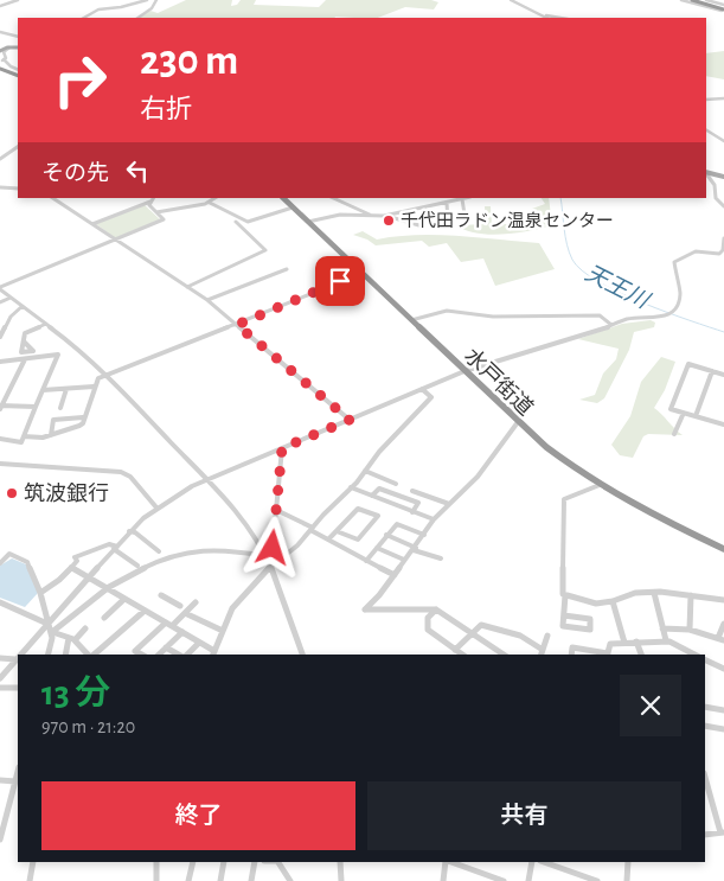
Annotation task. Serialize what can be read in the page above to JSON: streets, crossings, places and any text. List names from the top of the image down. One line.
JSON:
{"streets":{"highway":["水戸街道"]},"water":["天王川"],"places":["千代田ラドン温泉センター","筑波銀行"],"page":{"turn":["230 m","右折"],"then":"その先","heading":["13 分","970 m · 21:20"],"buttons":["終了","共有"]}}
